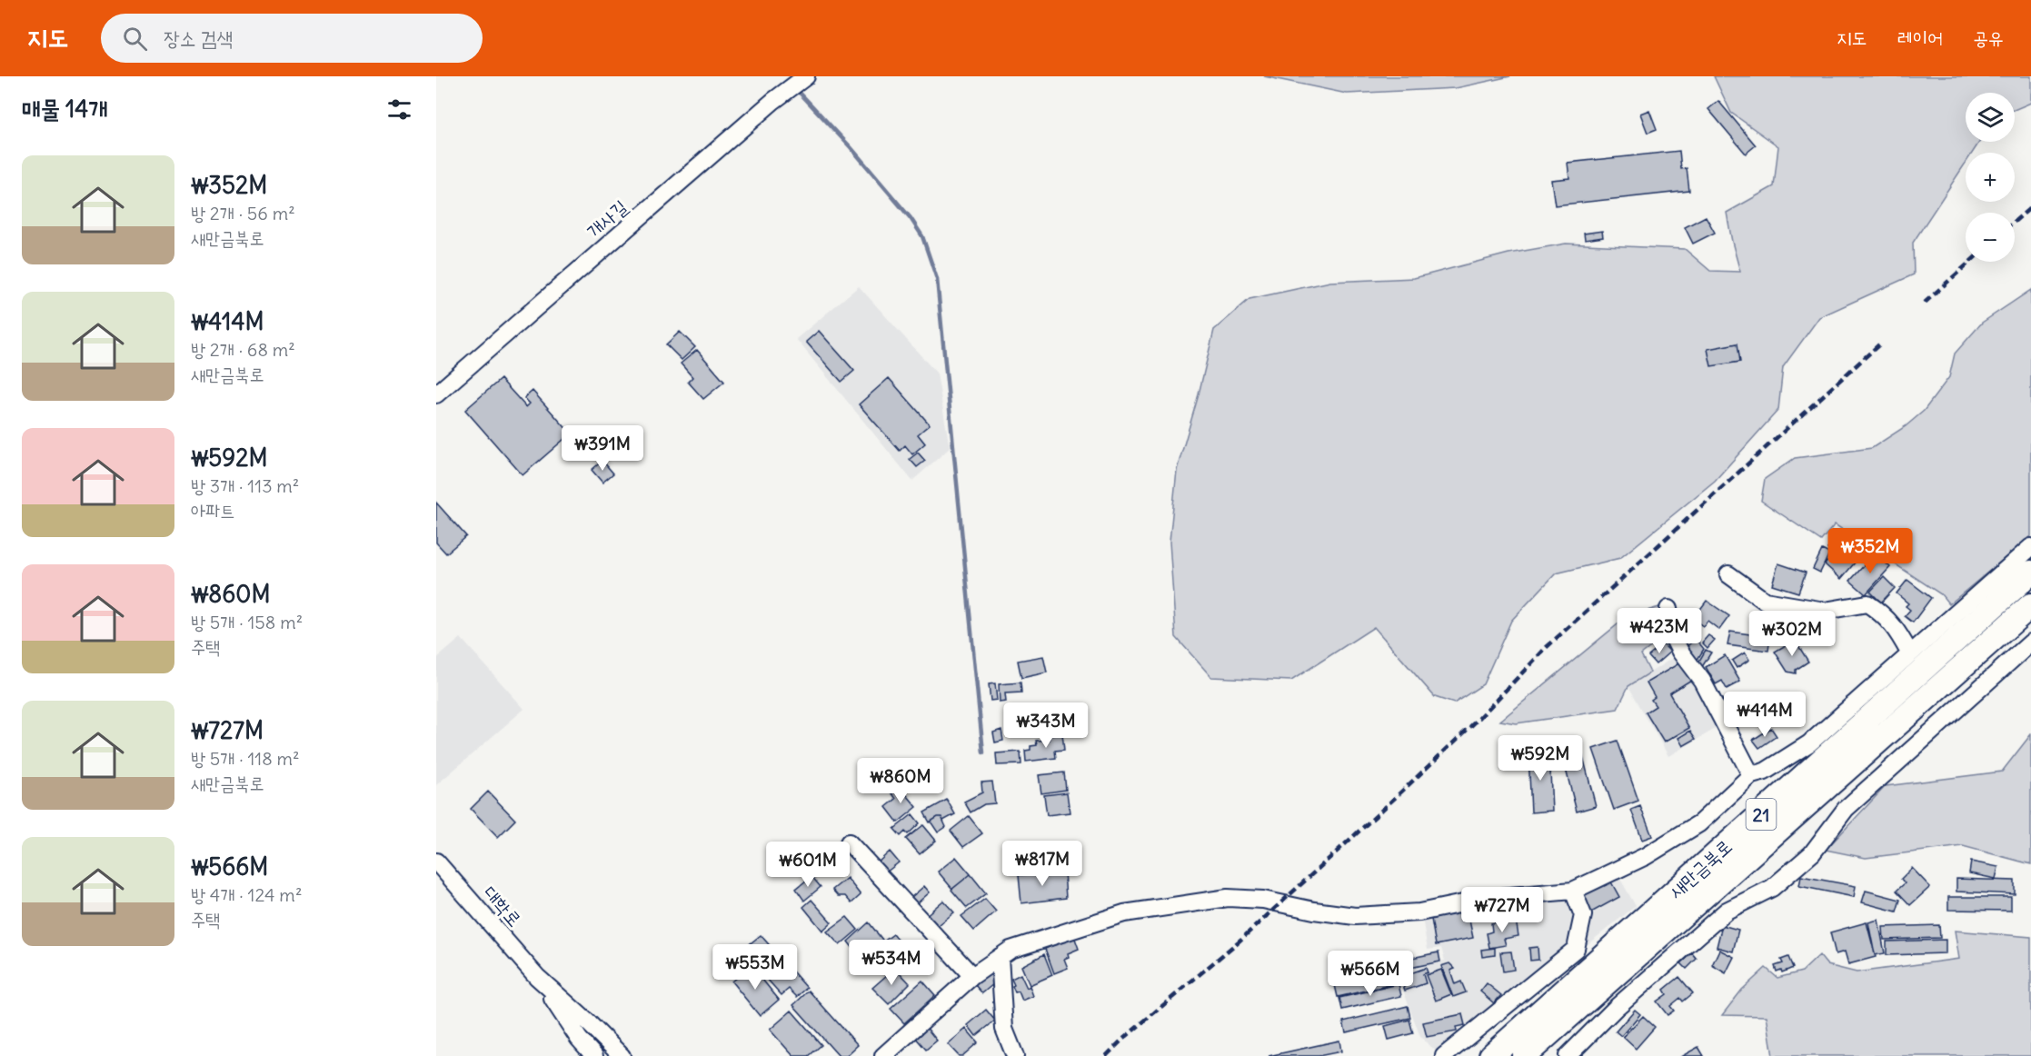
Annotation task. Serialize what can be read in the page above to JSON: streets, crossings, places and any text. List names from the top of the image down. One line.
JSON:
{"streets":{"highway":["21","새만금북로"],"street":["개사길","대학로"]},"page":{"header":"지도","search":"장소 검색","nav":["지도","레이어","공유"],"heading":"매물 14개","map_buttons":["+","−"],"list":[{"name":"₩352M","note":"방 2개 · 56 m² · 새만금북로"},{"name":"₩414M","note":"방 2개 · 68 m² · 새만금북로"},{"name":"₩592M","note":"방 3개 · 113 m² · 아파트"},{"name":"₩860M","note":"방 5개 · 158 m² · 주택"},{"name":"₩727M","note":"방 5개 · 118 m² · 새만금북로"},{"name":"₩566M","note":"방 4개 · 124 m² · 주택"}],"price":["₩391M","₩352M","₩423M","₩302M","₩414M","₩343M","₩592M","₩860M","₩817M","₩601M","₩727M","₩534M","₩553M","₩566M"]}}
